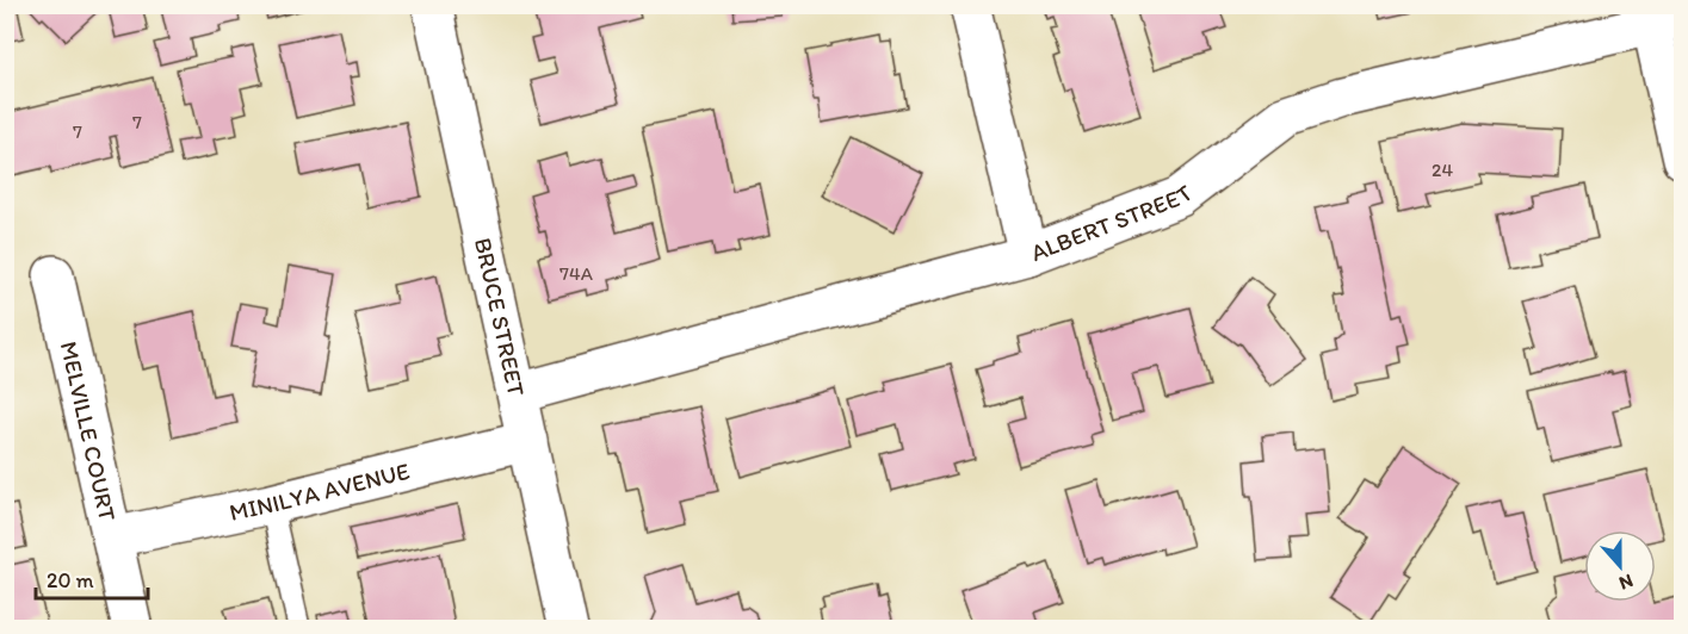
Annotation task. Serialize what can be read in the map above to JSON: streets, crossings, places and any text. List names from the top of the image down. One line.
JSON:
{"streets":{"street":["ALBERT STREET","BRUCE STREET","MELVILLE COURT","MINILYA AVENUE"]},"crossings":[["ALBERT STREET","BRUCE STREET"],["BRUCE STREET","MINILYA AVENUE"],["MELVILLE COURT","MINILYA AVENUE"]],"house_numbers":["7","7","24","74A"],"scale_bar":"20 m","north":"bottom"}
